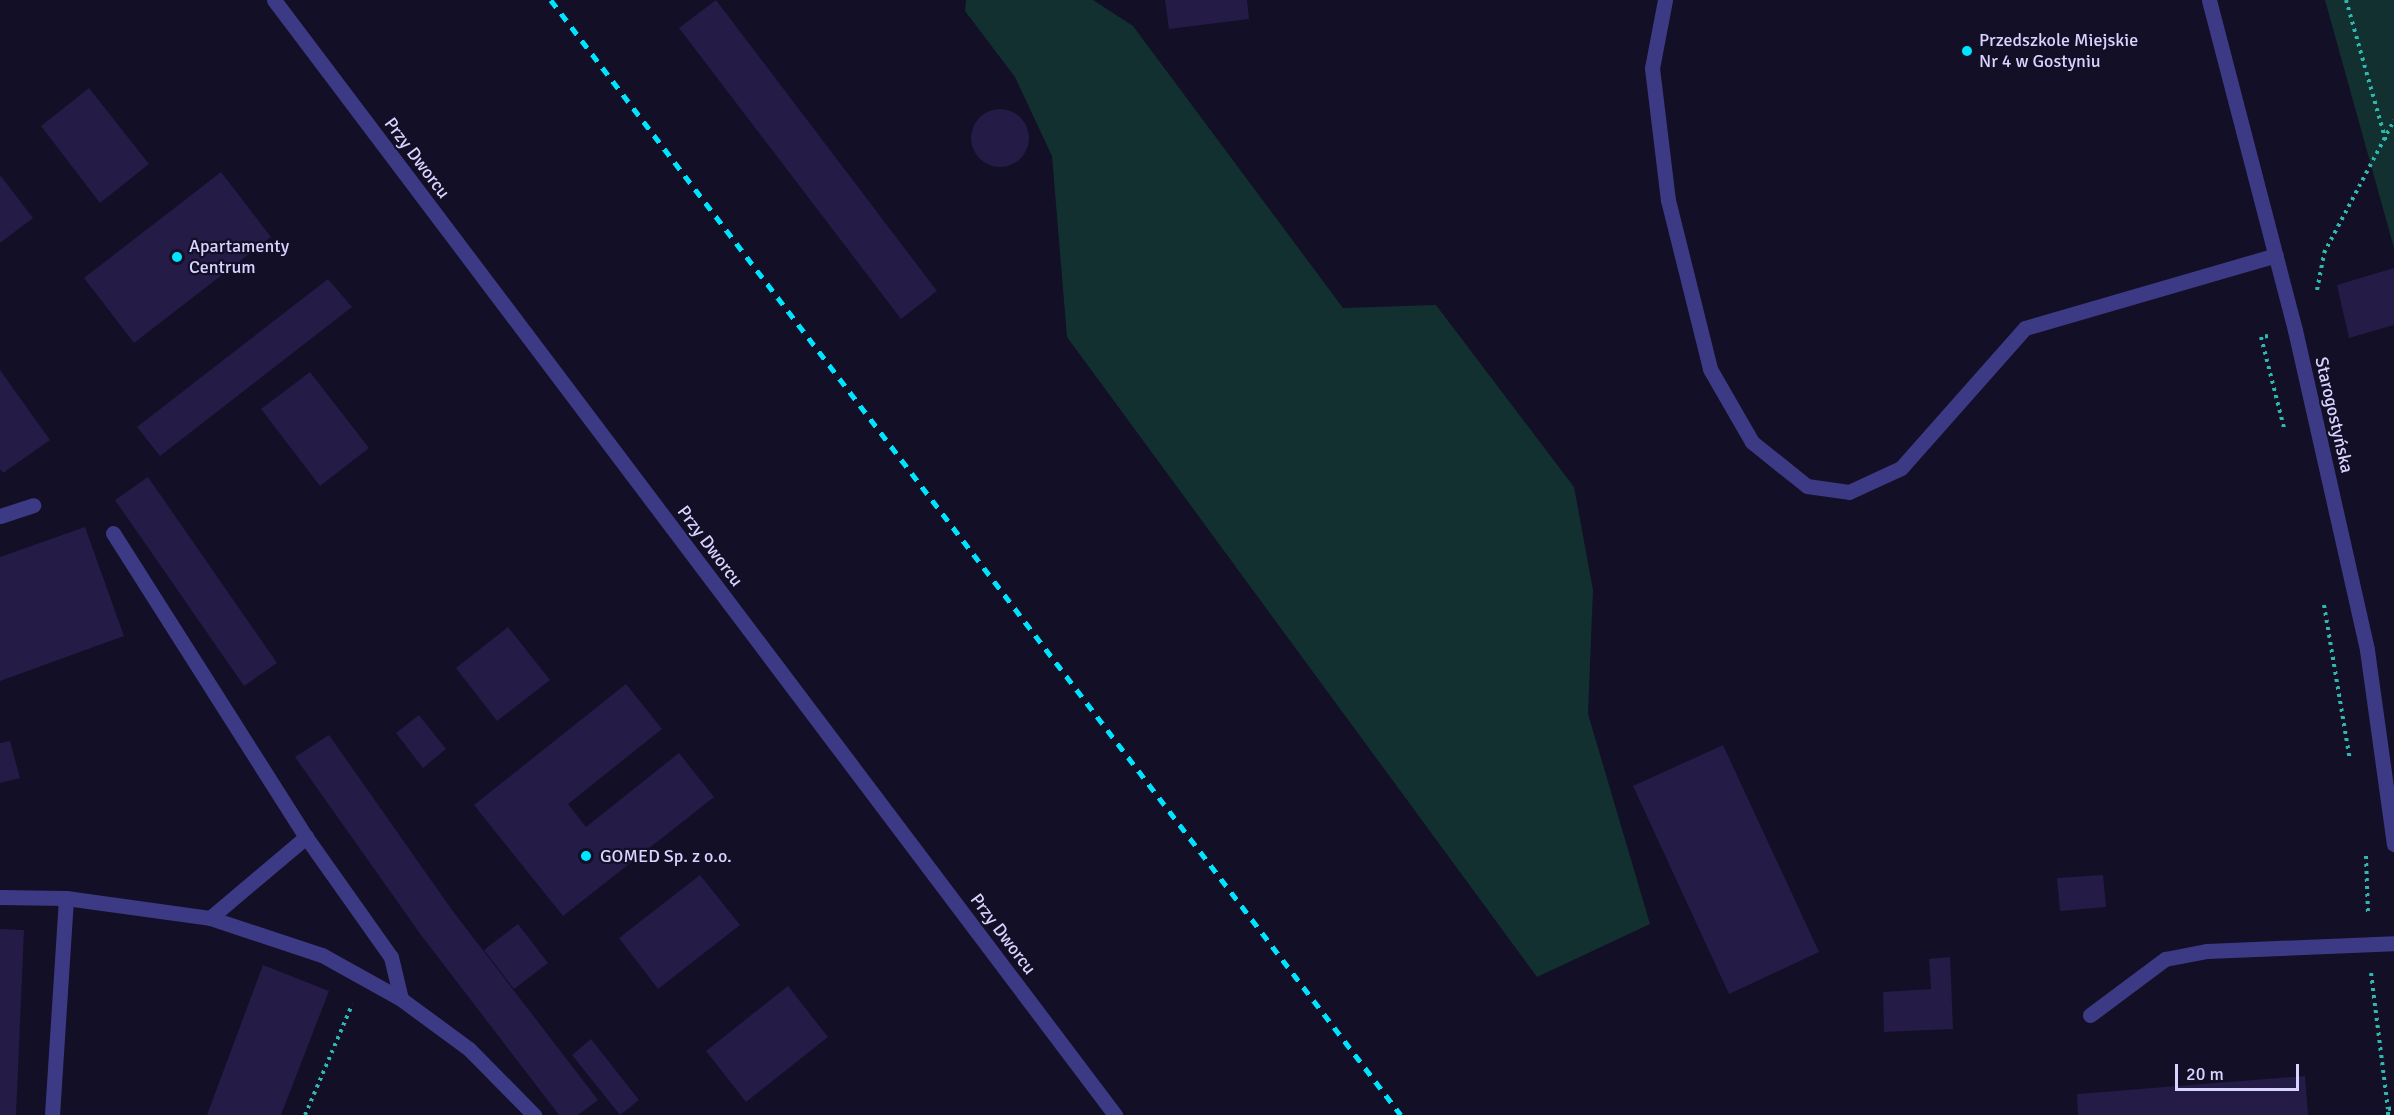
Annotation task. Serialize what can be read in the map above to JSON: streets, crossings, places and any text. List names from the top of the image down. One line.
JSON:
{"streets":{"street":["Przy Dworcu","Starogostyńska"]},"places":["Przedszkole Miejskie Nr 4 w Gostyniu","Apartamenty Centrum","GOMED Sp. z o.o."],"scale_bar":"20 m"}
